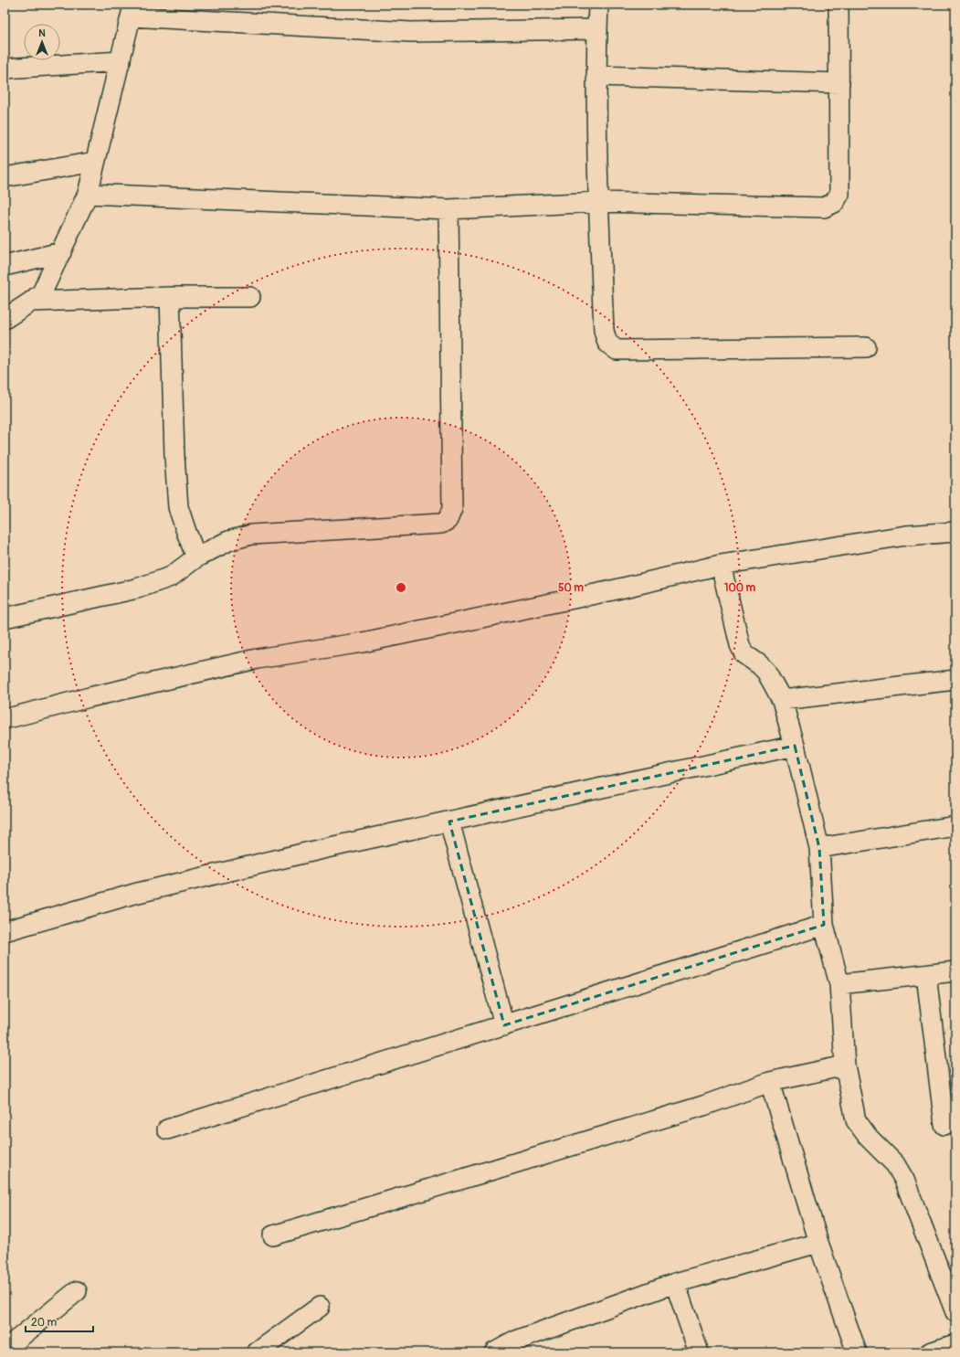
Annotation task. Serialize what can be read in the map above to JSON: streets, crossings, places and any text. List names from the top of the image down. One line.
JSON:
{"scale_bar":"20 m","north":"top","rings":["50 m","100 m"]}
